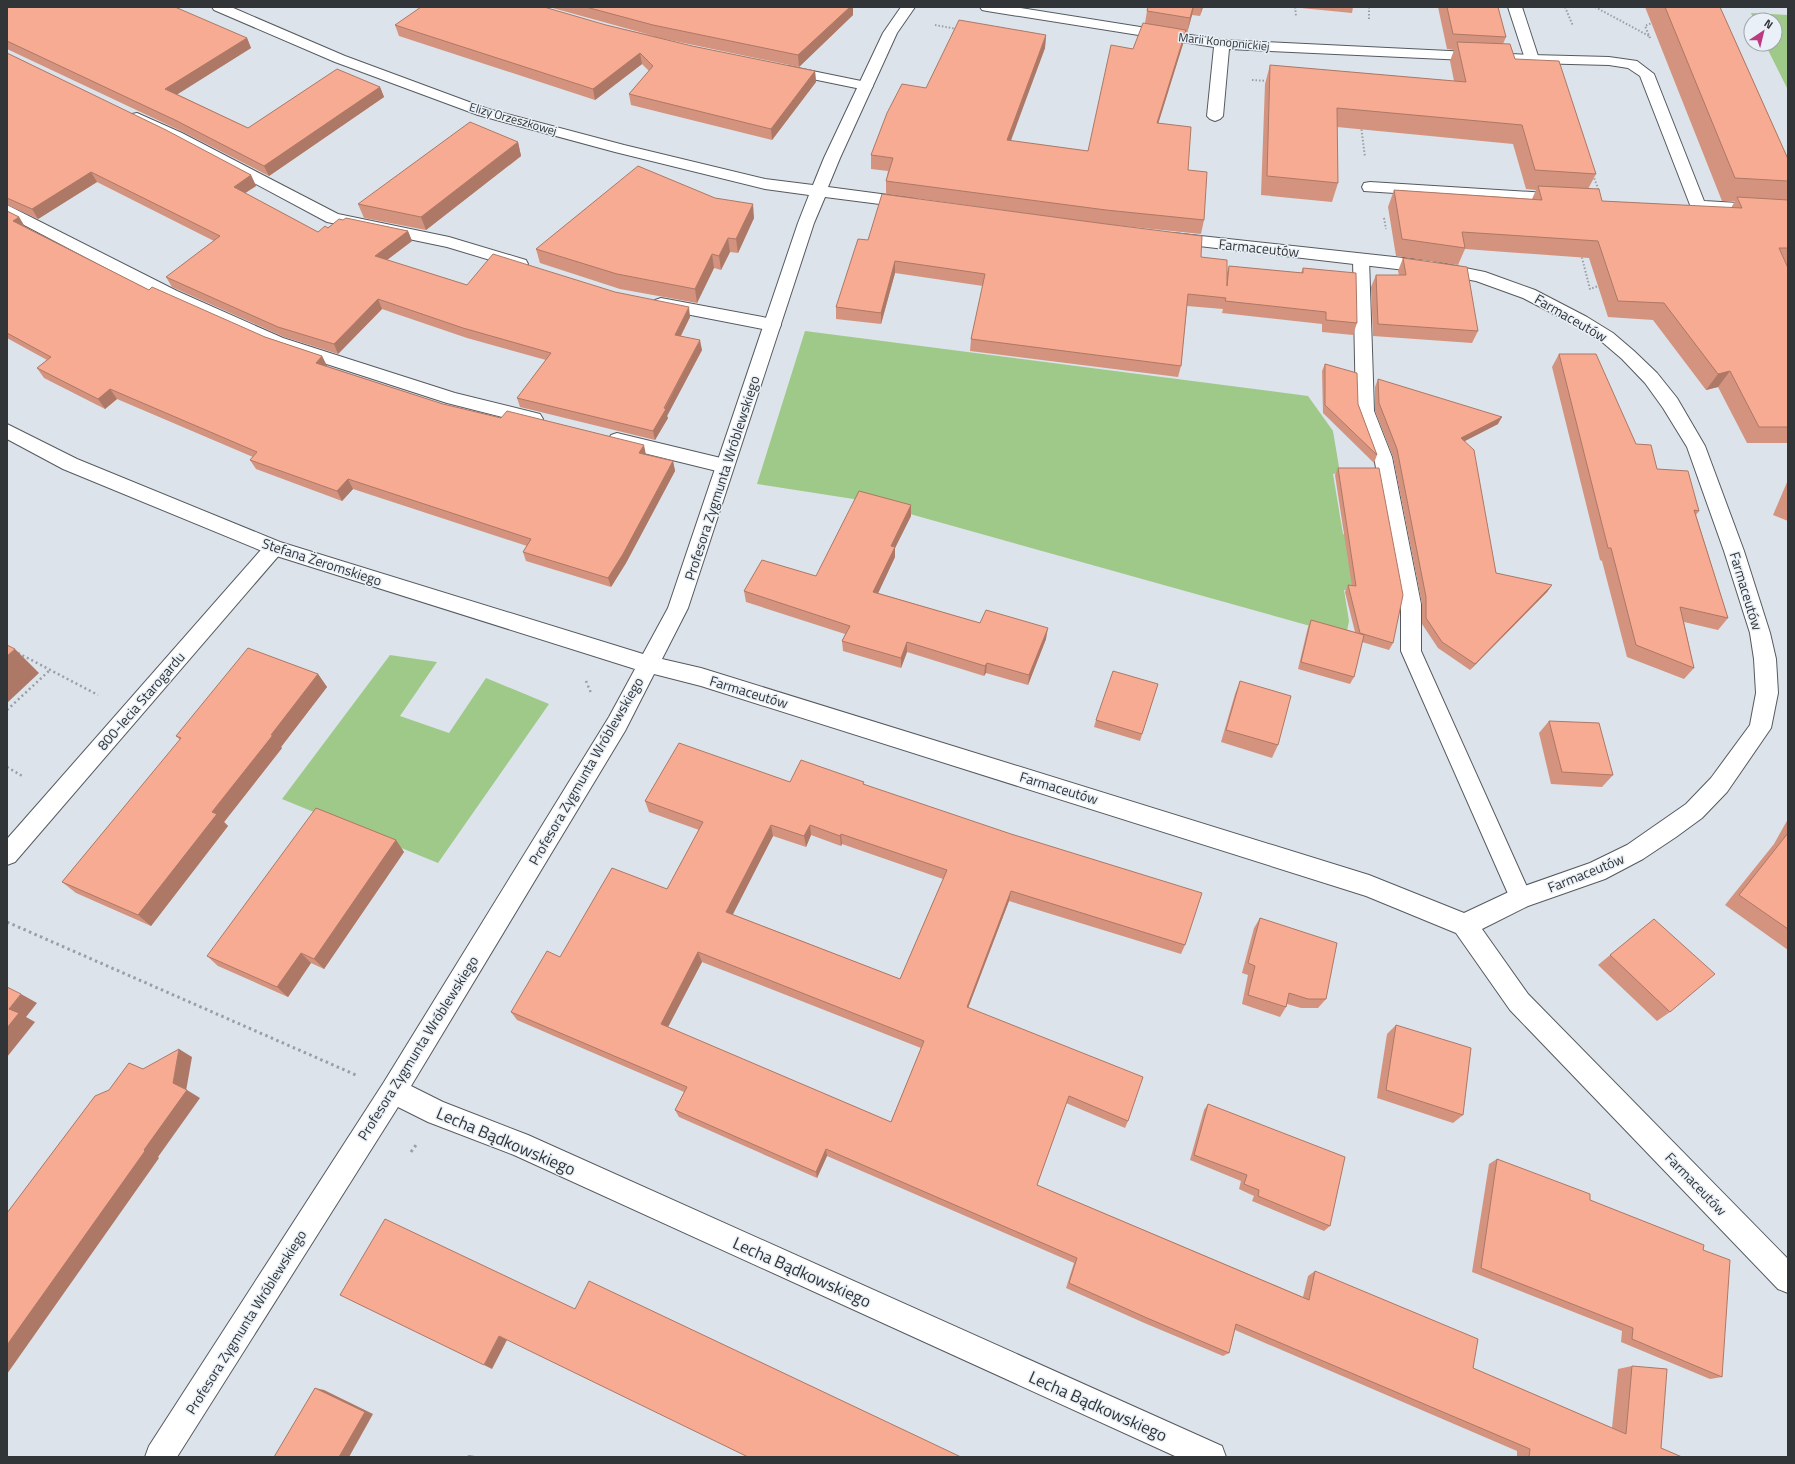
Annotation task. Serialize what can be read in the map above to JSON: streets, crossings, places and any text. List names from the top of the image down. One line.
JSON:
{"streets":{"street":["Marii Konopnickiej","Elizy Orzeszkowej","Farmaceutów","Profesora Zygmunta Wróblewskiego","Stefana Żeromskiego","Lecha Bądkowskiego"],"lane":["800-lecia Starogardu"]},"crossings":[["Elizy Orzeszkowej","Profesora Zygmunta Wróblewskiego"],["Farmaceutów","Profesora Zygmunta Wróblewskiego"],["Farmaceutów","Stefana Żeromskiego"],["Profesora Zygmunta Wróblewskiego","Stefana Żeromskiego"],["Profesora Zygmunta Wróblewskiego","Lecha Bądkowskiego"],["Stefana Żeromskiego","800-lecia Starogardu"]],"north":"top right"}
